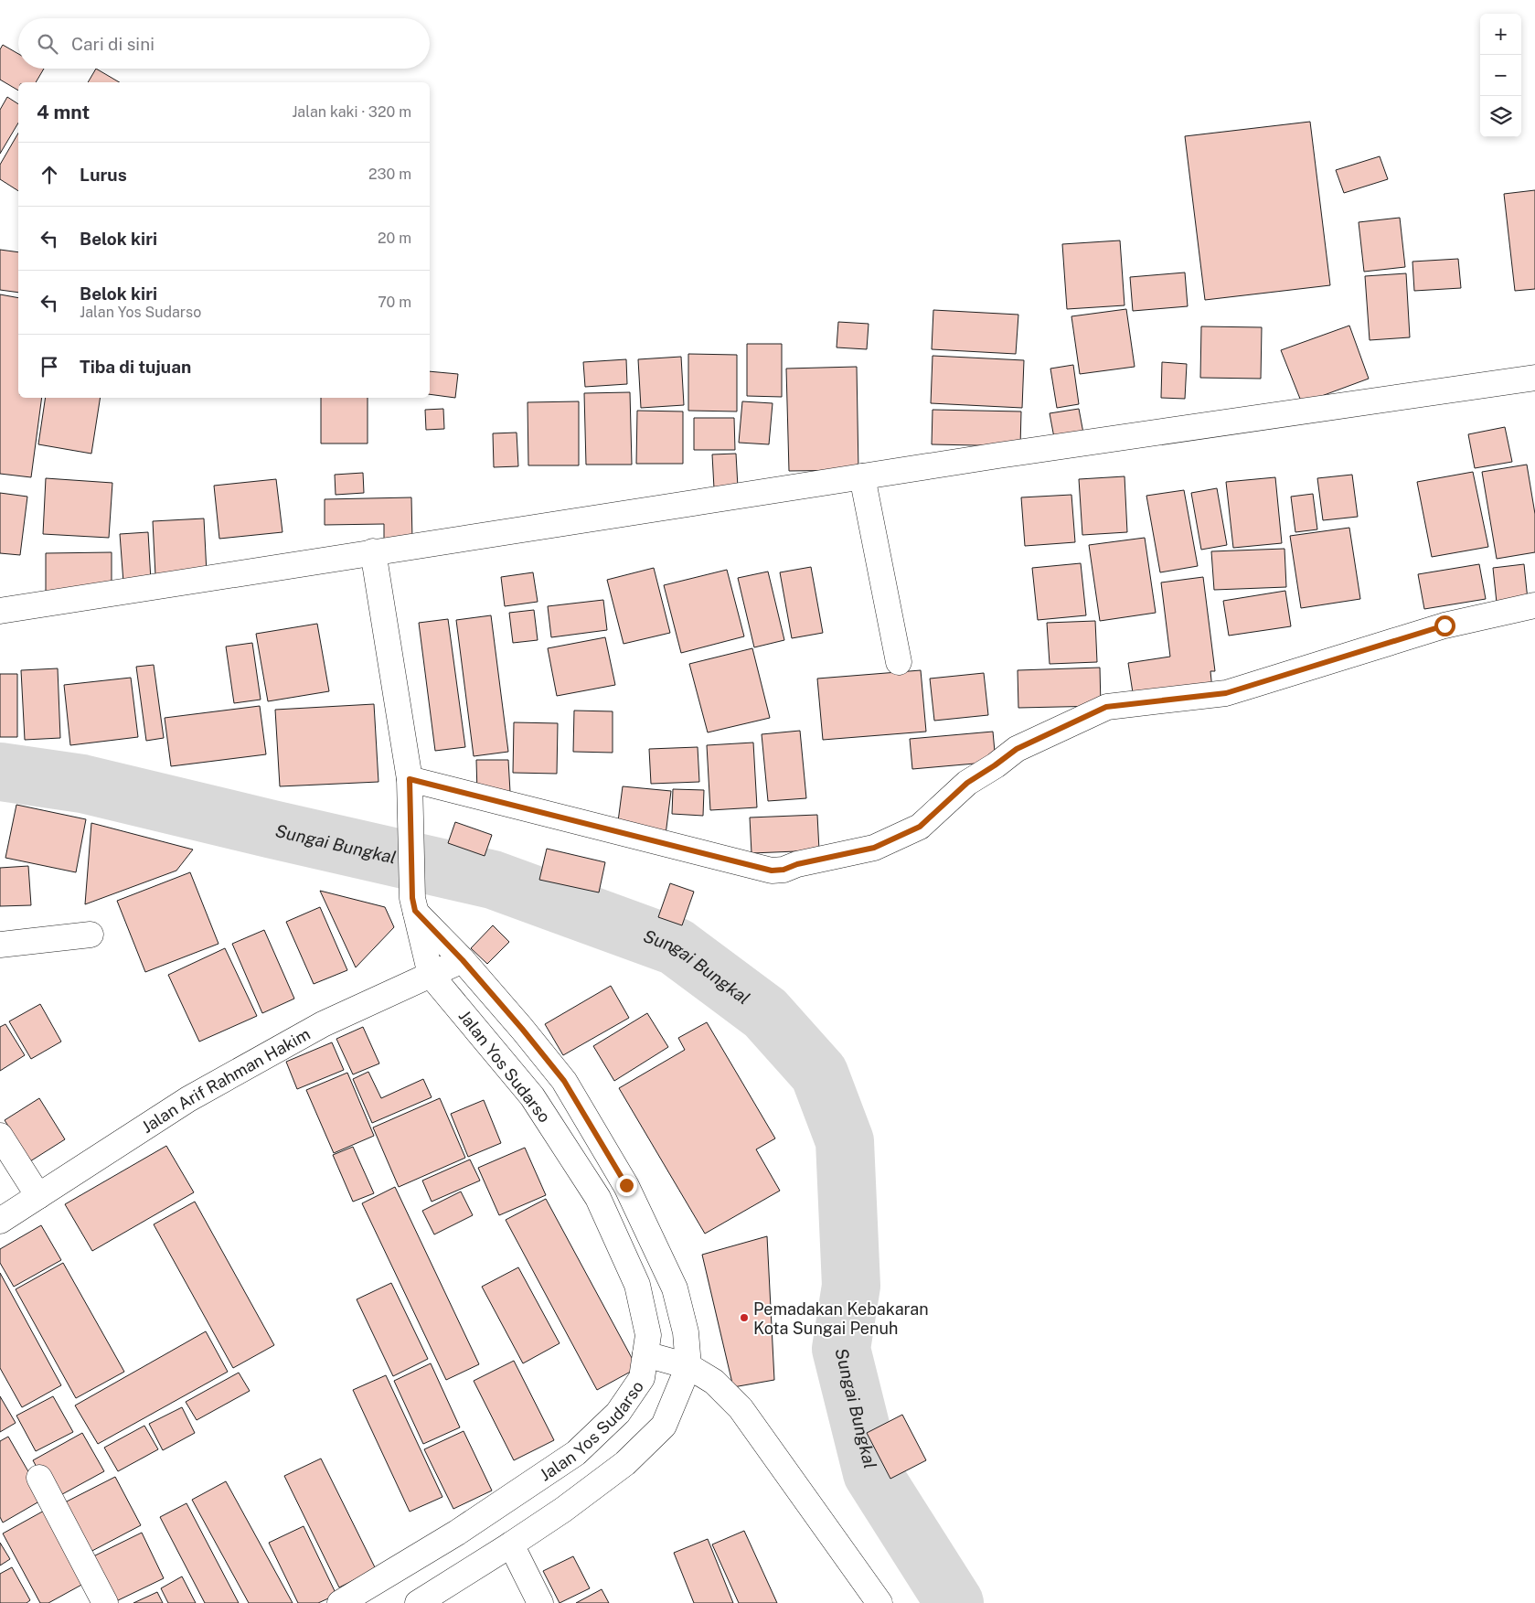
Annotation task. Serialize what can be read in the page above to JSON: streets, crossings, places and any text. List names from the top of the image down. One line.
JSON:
{"streets":{"main road":["Jalan Yos Sudarso","Jalan Arif Rahman Hakim"]},"crossings":[["Jalan Yos Sudarso","Jalan Arif Rahman Hakim"]],"water":["Sungai Bungkal"],"places":["Pemadakan Kebakaran Kota Sungai Penuh"],"page":{"map_buttons":["+","−"],"search":"Cari di sini","heading":["4 mnt","Jalan kaki · 320 m"],"list":[["Lurus","230 m"],["Belok kiri","20 m"],["Belok kiri","Jalan Yos Sudarso","70 m"],"Tiba di tujuan"]}}
